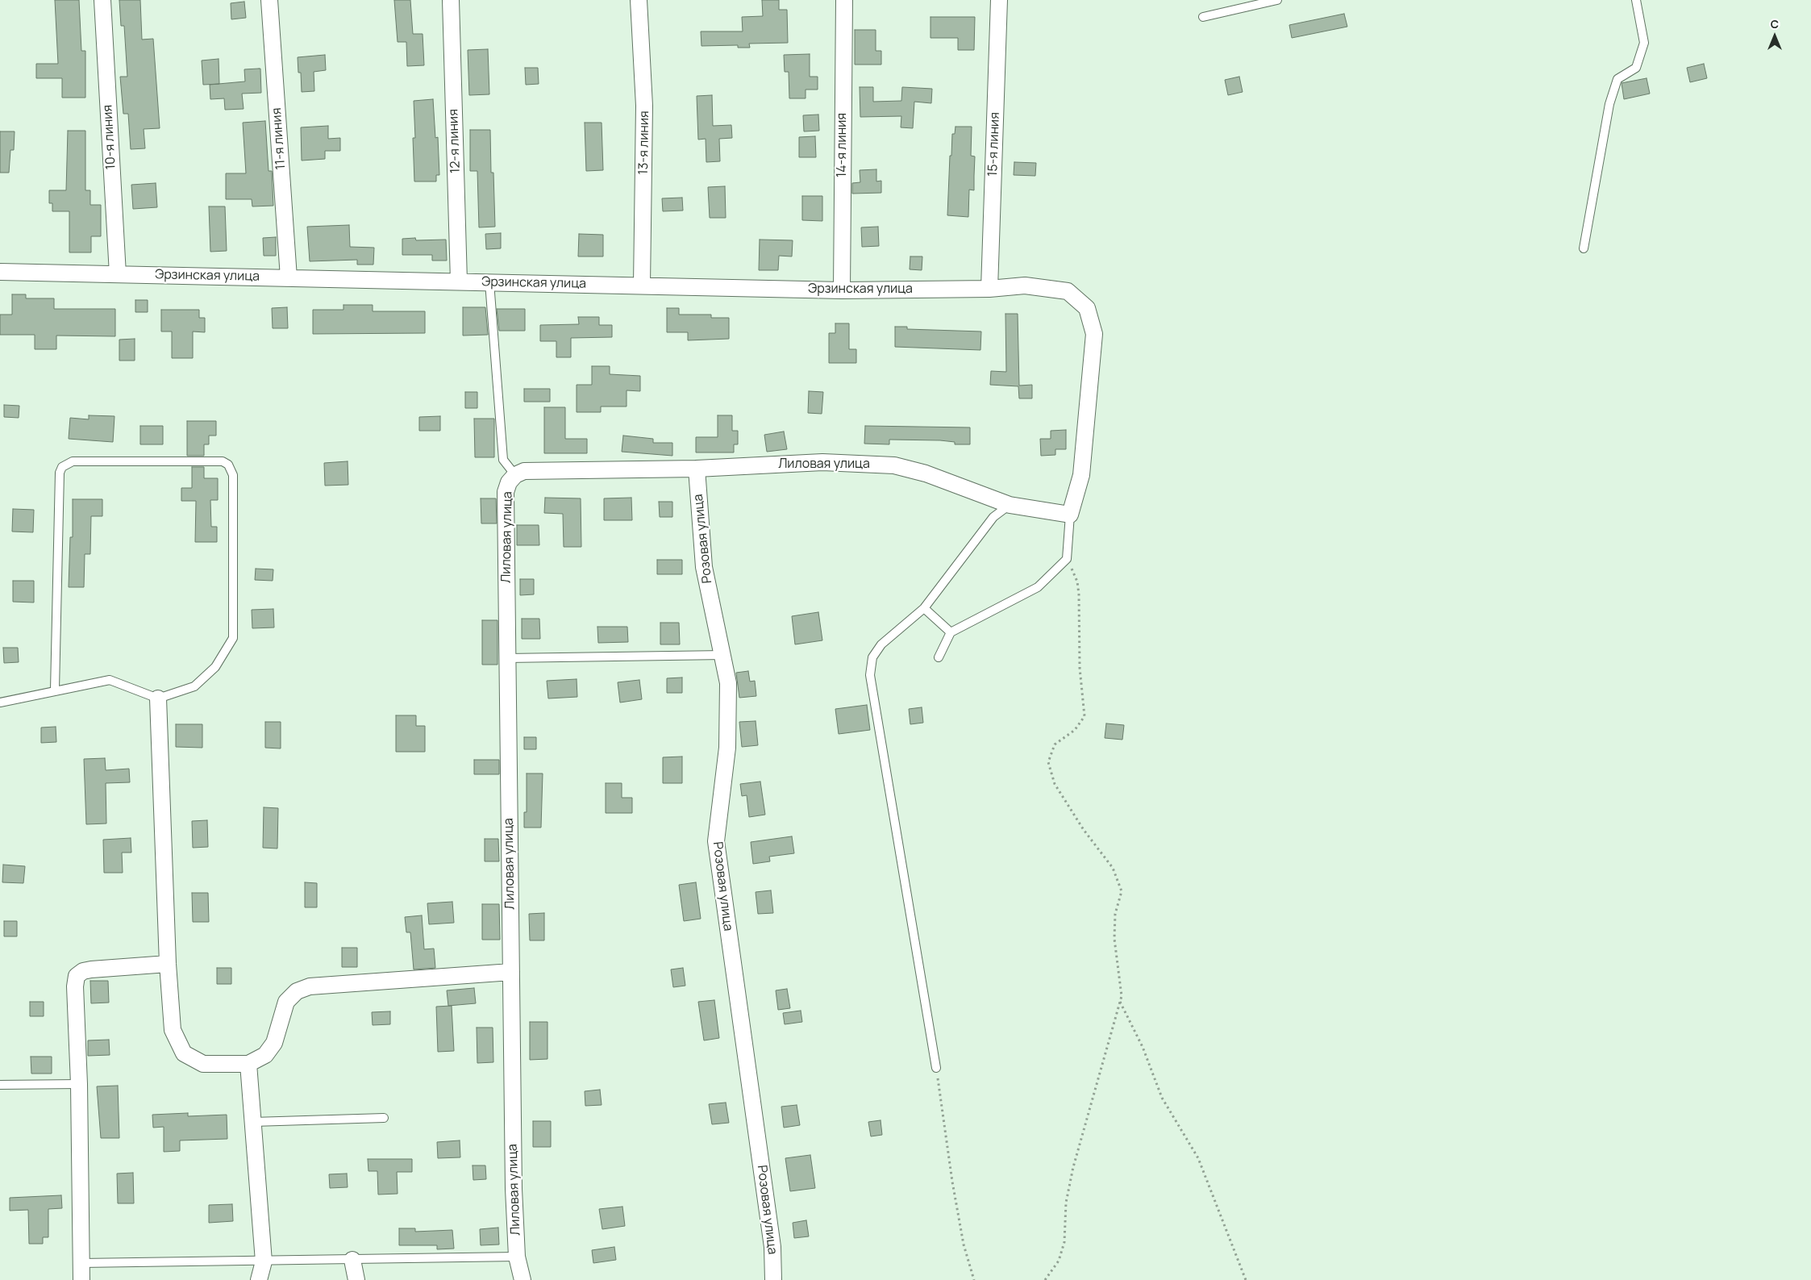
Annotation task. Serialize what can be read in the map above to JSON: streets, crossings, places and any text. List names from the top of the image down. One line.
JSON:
{"streets":{"street":["10-я линия","11-я линия","12-я линия","13-я линия","15-я линия","14-я линия","Эрзинская улица","Лиловая улица","Розовая улица"]},"crossings":[["10-я линия","Эрзинская улица"],["11-я линия","Эрзинская улица"],["12-я линия","Эрзинская улица"],["13-я линия","Эрзинская улица"],["15-я линия","Эрзинская улица"],["14-я линия","Эрзинская улица"],["Эрзинская улица","Лиловая улица"],["Лиловая улица","Розовая улица"]],"north":"top"}
